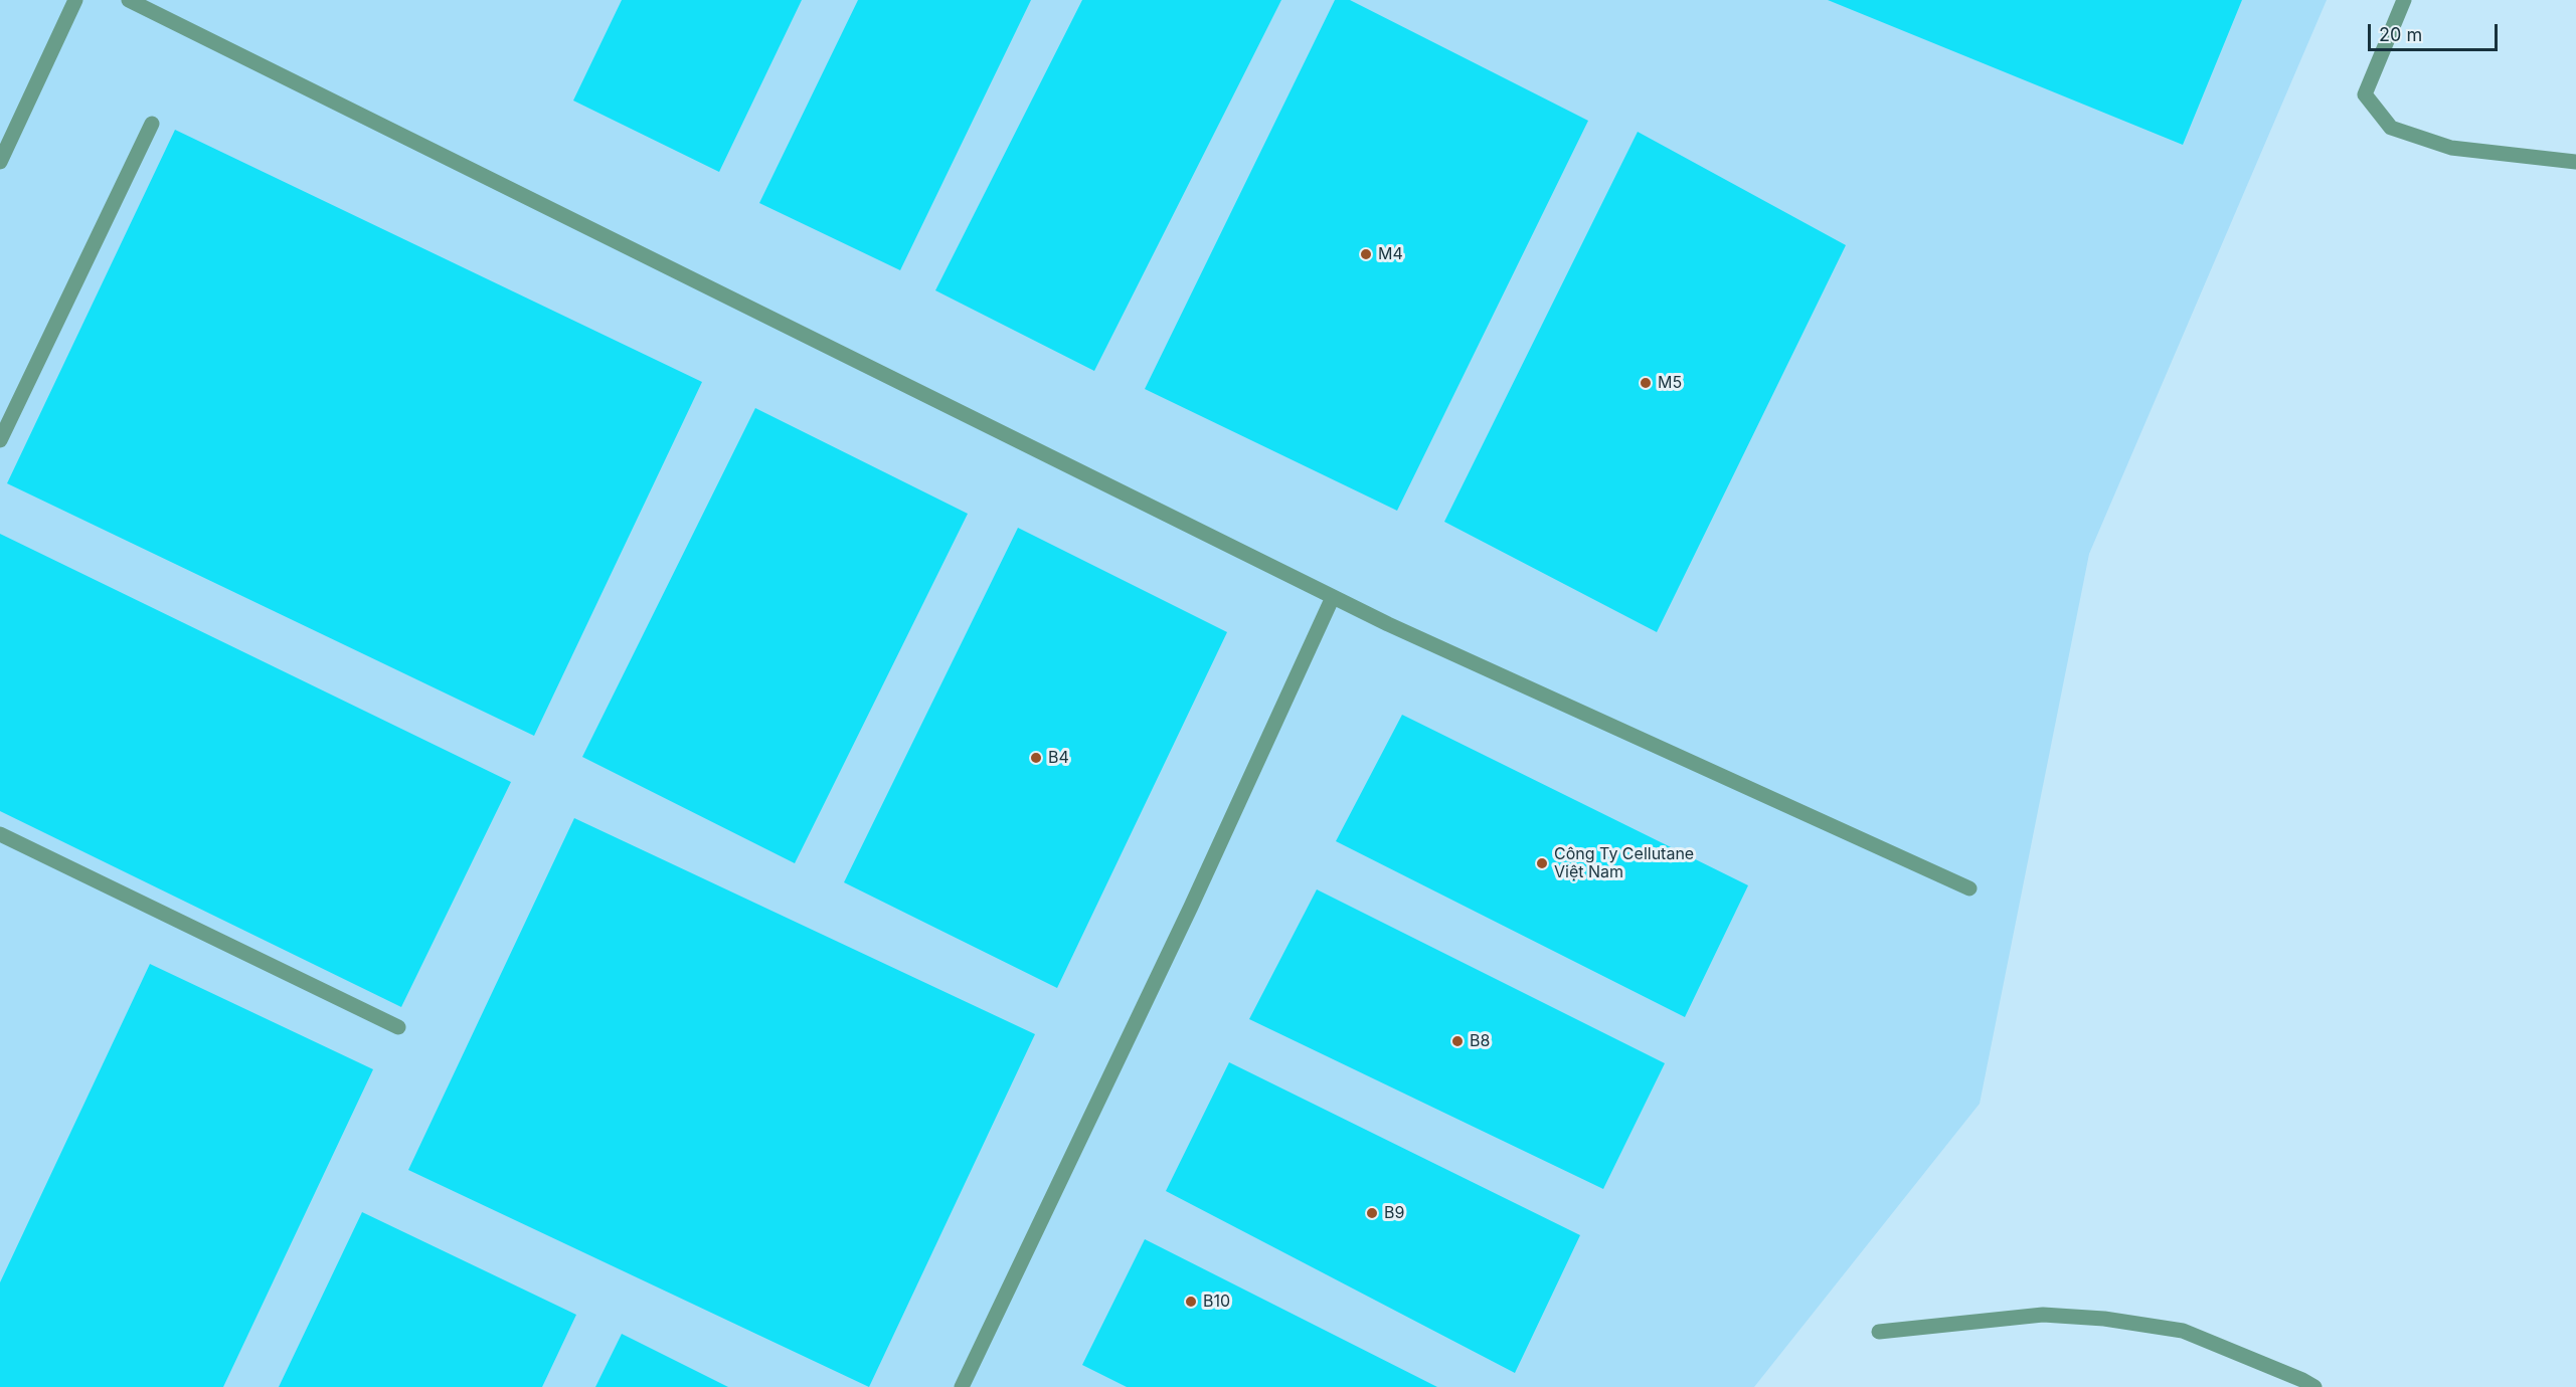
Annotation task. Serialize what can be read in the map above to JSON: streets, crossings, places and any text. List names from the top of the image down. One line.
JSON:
{"places":["M4","M5","B4","Công Ty Cellutane Việt Nam","B8","B9","B10"],"scale_bar":"20 m"}
